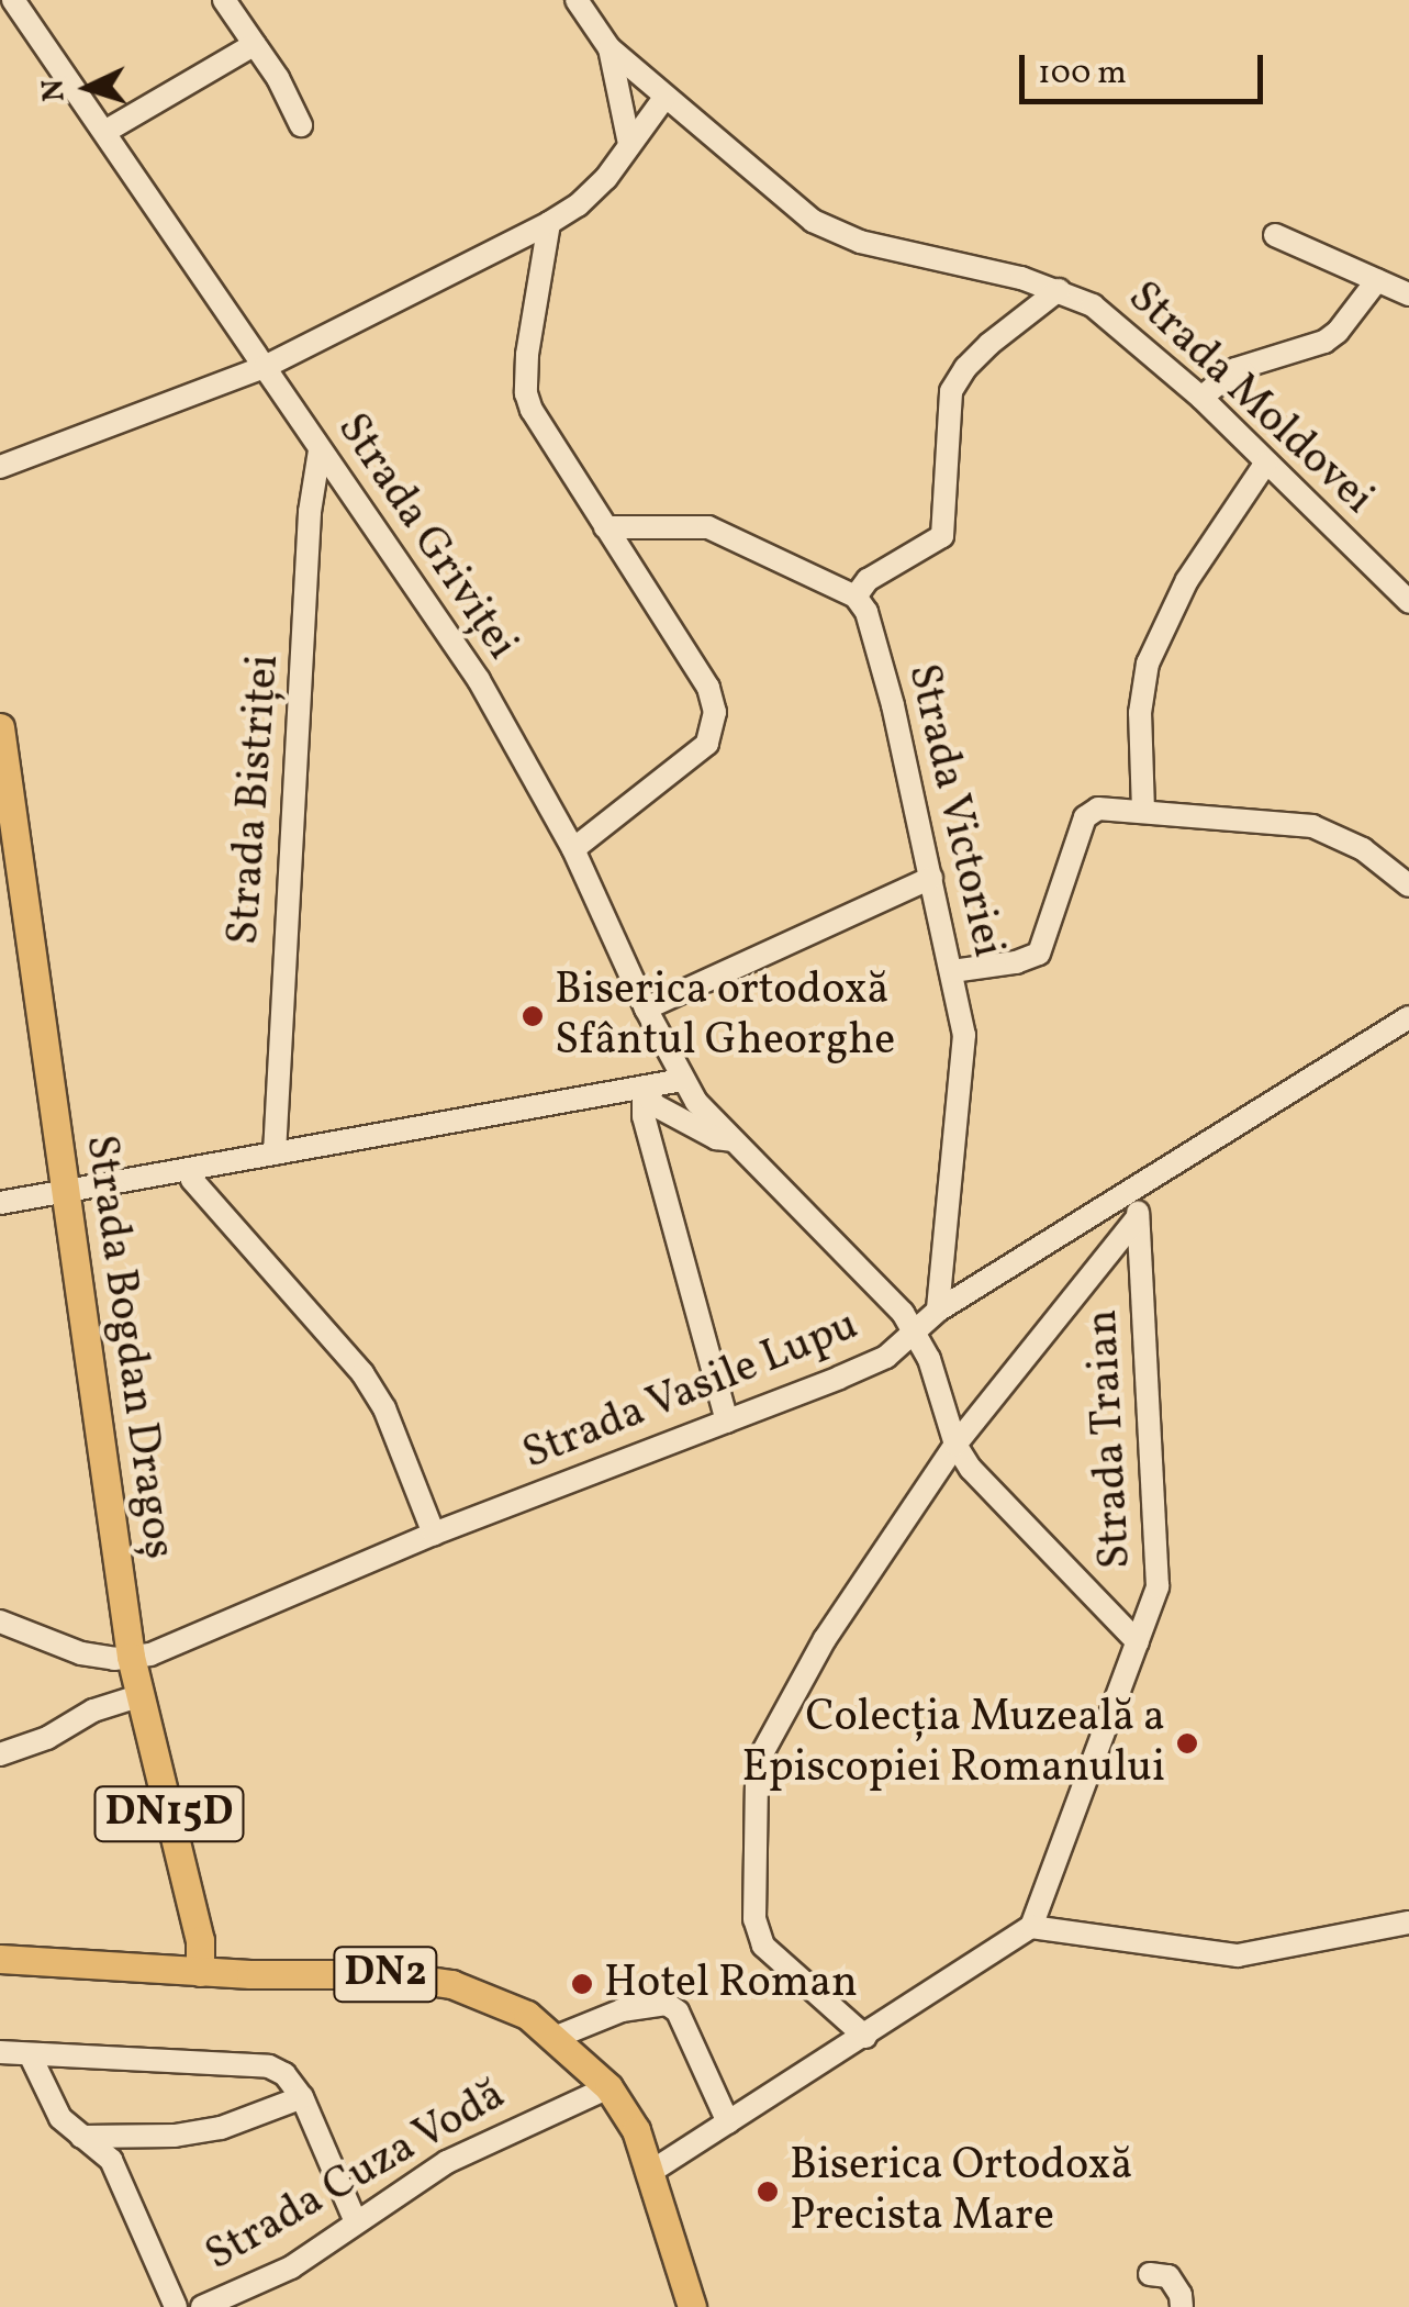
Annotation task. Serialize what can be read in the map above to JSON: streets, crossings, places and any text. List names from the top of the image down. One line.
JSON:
{"streets":{"main road":["Strada Bogdan Dragoș","DN15D","DN2"],"street":["Strada Moldovei","Strada Griviței","Strada Bistriței","Strada Victoriei","Strada Vasile Lupu","Strada Traian","Strada Cuza Vodă"]},"crossings":[["Strada Griviței","Strada Bistriței"],["Strada Griviței","Strada Vasile Lupu"],["Strada Griviței","Strada Traian"],["Strada Victoriei","Strada Vasile Lupu"],["Strada Bogdan Dragoș","Strada Vasile Lupu"],["Strada Bogdan Dragoș","DN2"],["Strada Vasile Lupu","Strada Traian"],["DN2","Strada Cuza Vodă"]],"places":["Biserica ortodoxă Sfântul Gheorghe","Colecția Muzeală a Episcopiei Romanului","Hotel Roman","Biserica Ortodoxă Precista Mare"],"scale_bar":"100 m","north":"left"}
